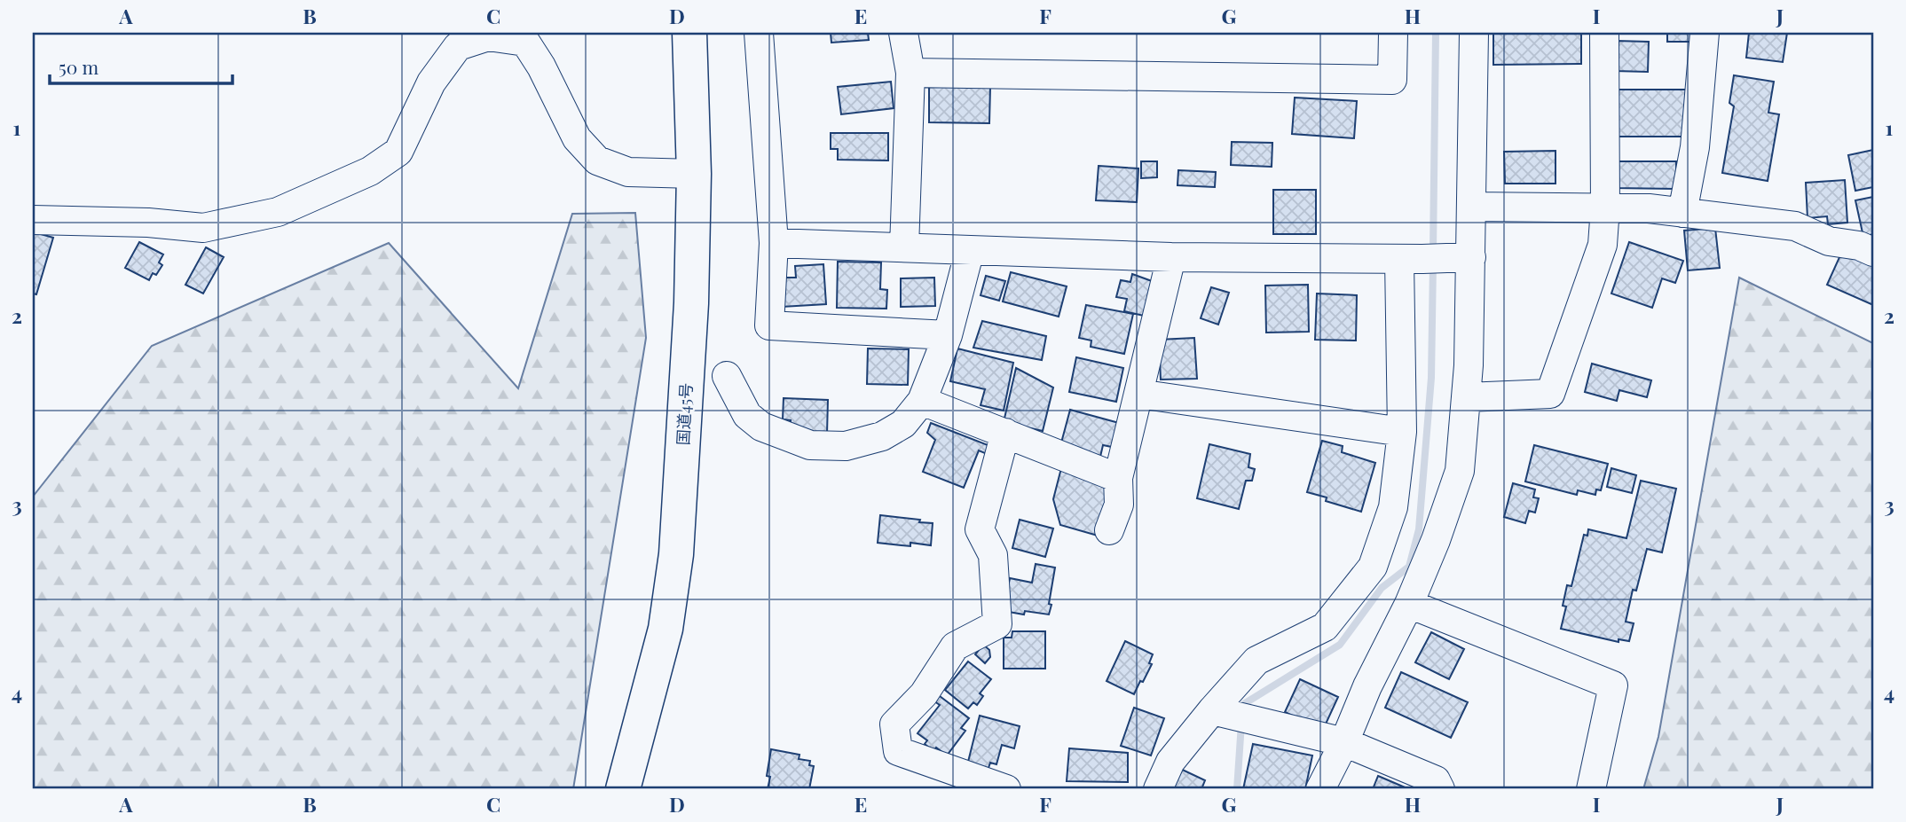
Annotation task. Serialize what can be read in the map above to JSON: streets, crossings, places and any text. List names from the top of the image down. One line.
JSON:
{"streets":{"highway":["国道45号"]},"scale_bar":"50 m","grid":{"columns":["A","B","C","D","E","F","G","H","I","J"],"rows":["1","2","3","4"]}}
